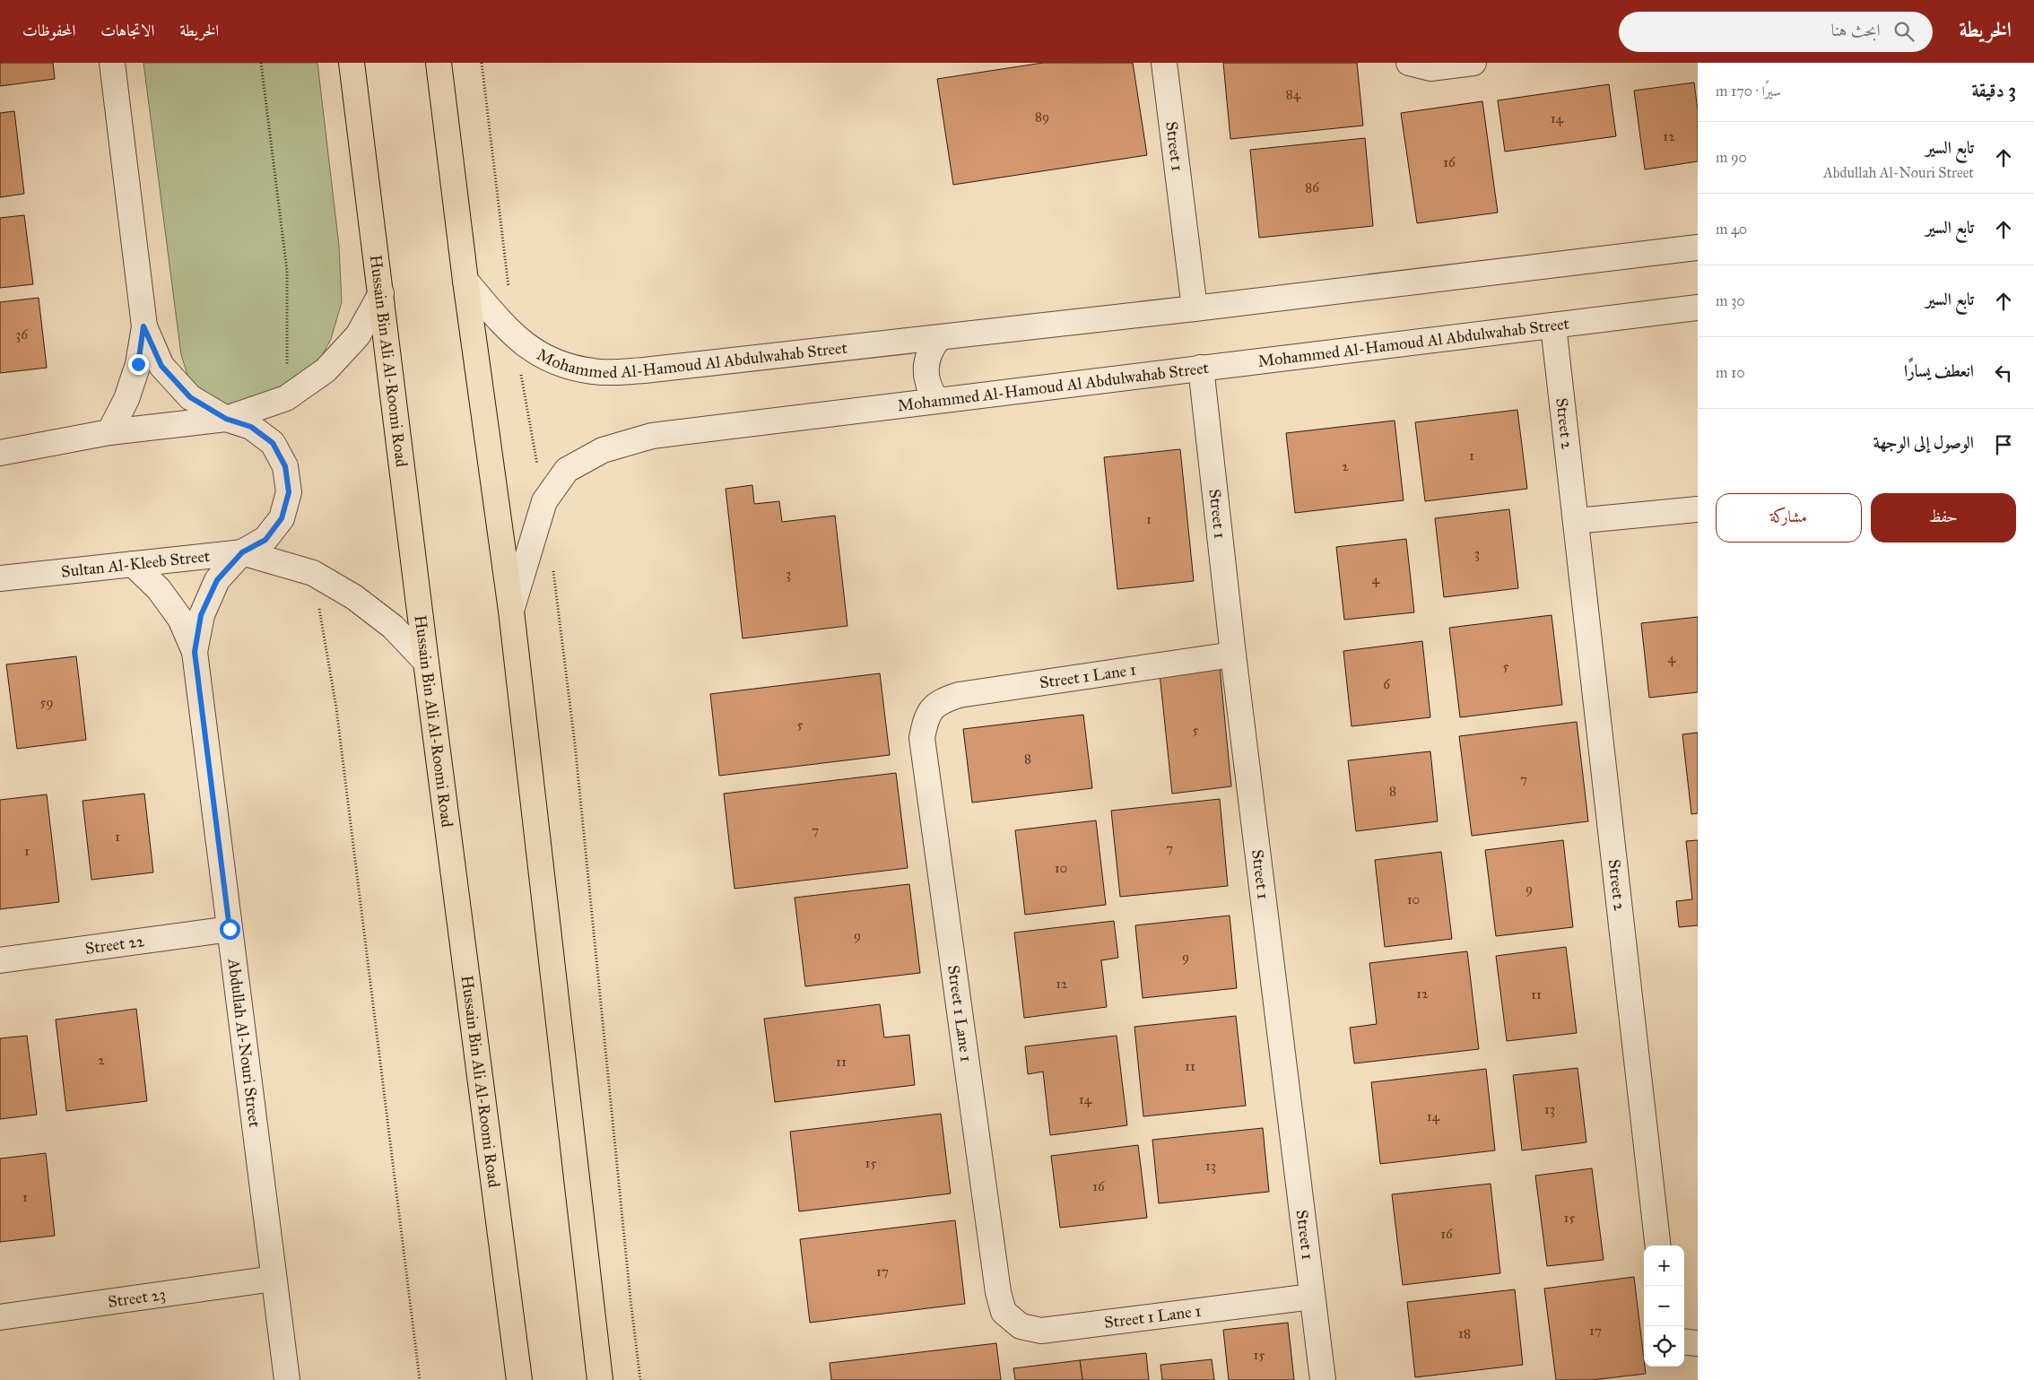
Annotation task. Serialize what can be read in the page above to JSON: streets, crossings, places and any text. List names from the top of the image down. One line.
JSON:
{"streets":{"highway":["Hussain Bin Ali Al-Roomi Road"],"street":["Street 1","Mohammed Al-Hamoud Al Abdulwahab Street","Street 2","Sultan Al-Kleeb Street","Street 1 Lane 1","Street 22","Abdullah Al-Nouri Street","Street 23"]},"crossings":[["Street 1","Mohammed Al-Hamoud Al Abdulwahab Street"],["Street 1","Street 1 Lane 1"],["Mohammed Al-Hamoud Al Abdulwahab Street","Street 2"],["Hussain Bin Ali Al-Roomi Road","Sultan Al-Kleeb Street"],["Sultan Al-Kleeb Street","Abdullah Al-Nouri Street"],["Street 22","Abdullah Al-Nouri Street"],["Abdullah Al-Nouri Street","Street 23"]],"house_numbers":["84","89","14","12","16","86","36","1","2","1","3","3","4","4","5","6","59","5","5","8","7","8","7","1","7","1","10","9","10","9","9","12","12","11","2","11","11","14","13","14","15","13","16","1","15","16","17","17","18","15"],"page":{"header":"الخريطة","search":"ابحث هنا","nav":["الخريطة","الاتجاهات","المحفوظات"],"heading":["3 دقيقة","سيرًا · 170 m"],"list":[["تابع السير","Abdullah Al-Nouri Street","90 m"],["تابع السير","40 m"],["تابع السير","30 m"],["انعطف يسارًا","10 m"],"الوصول إلى الوجهة"],"buttons":["حفظ","مشاركة"],"map_buttons":["+","−"]}}
